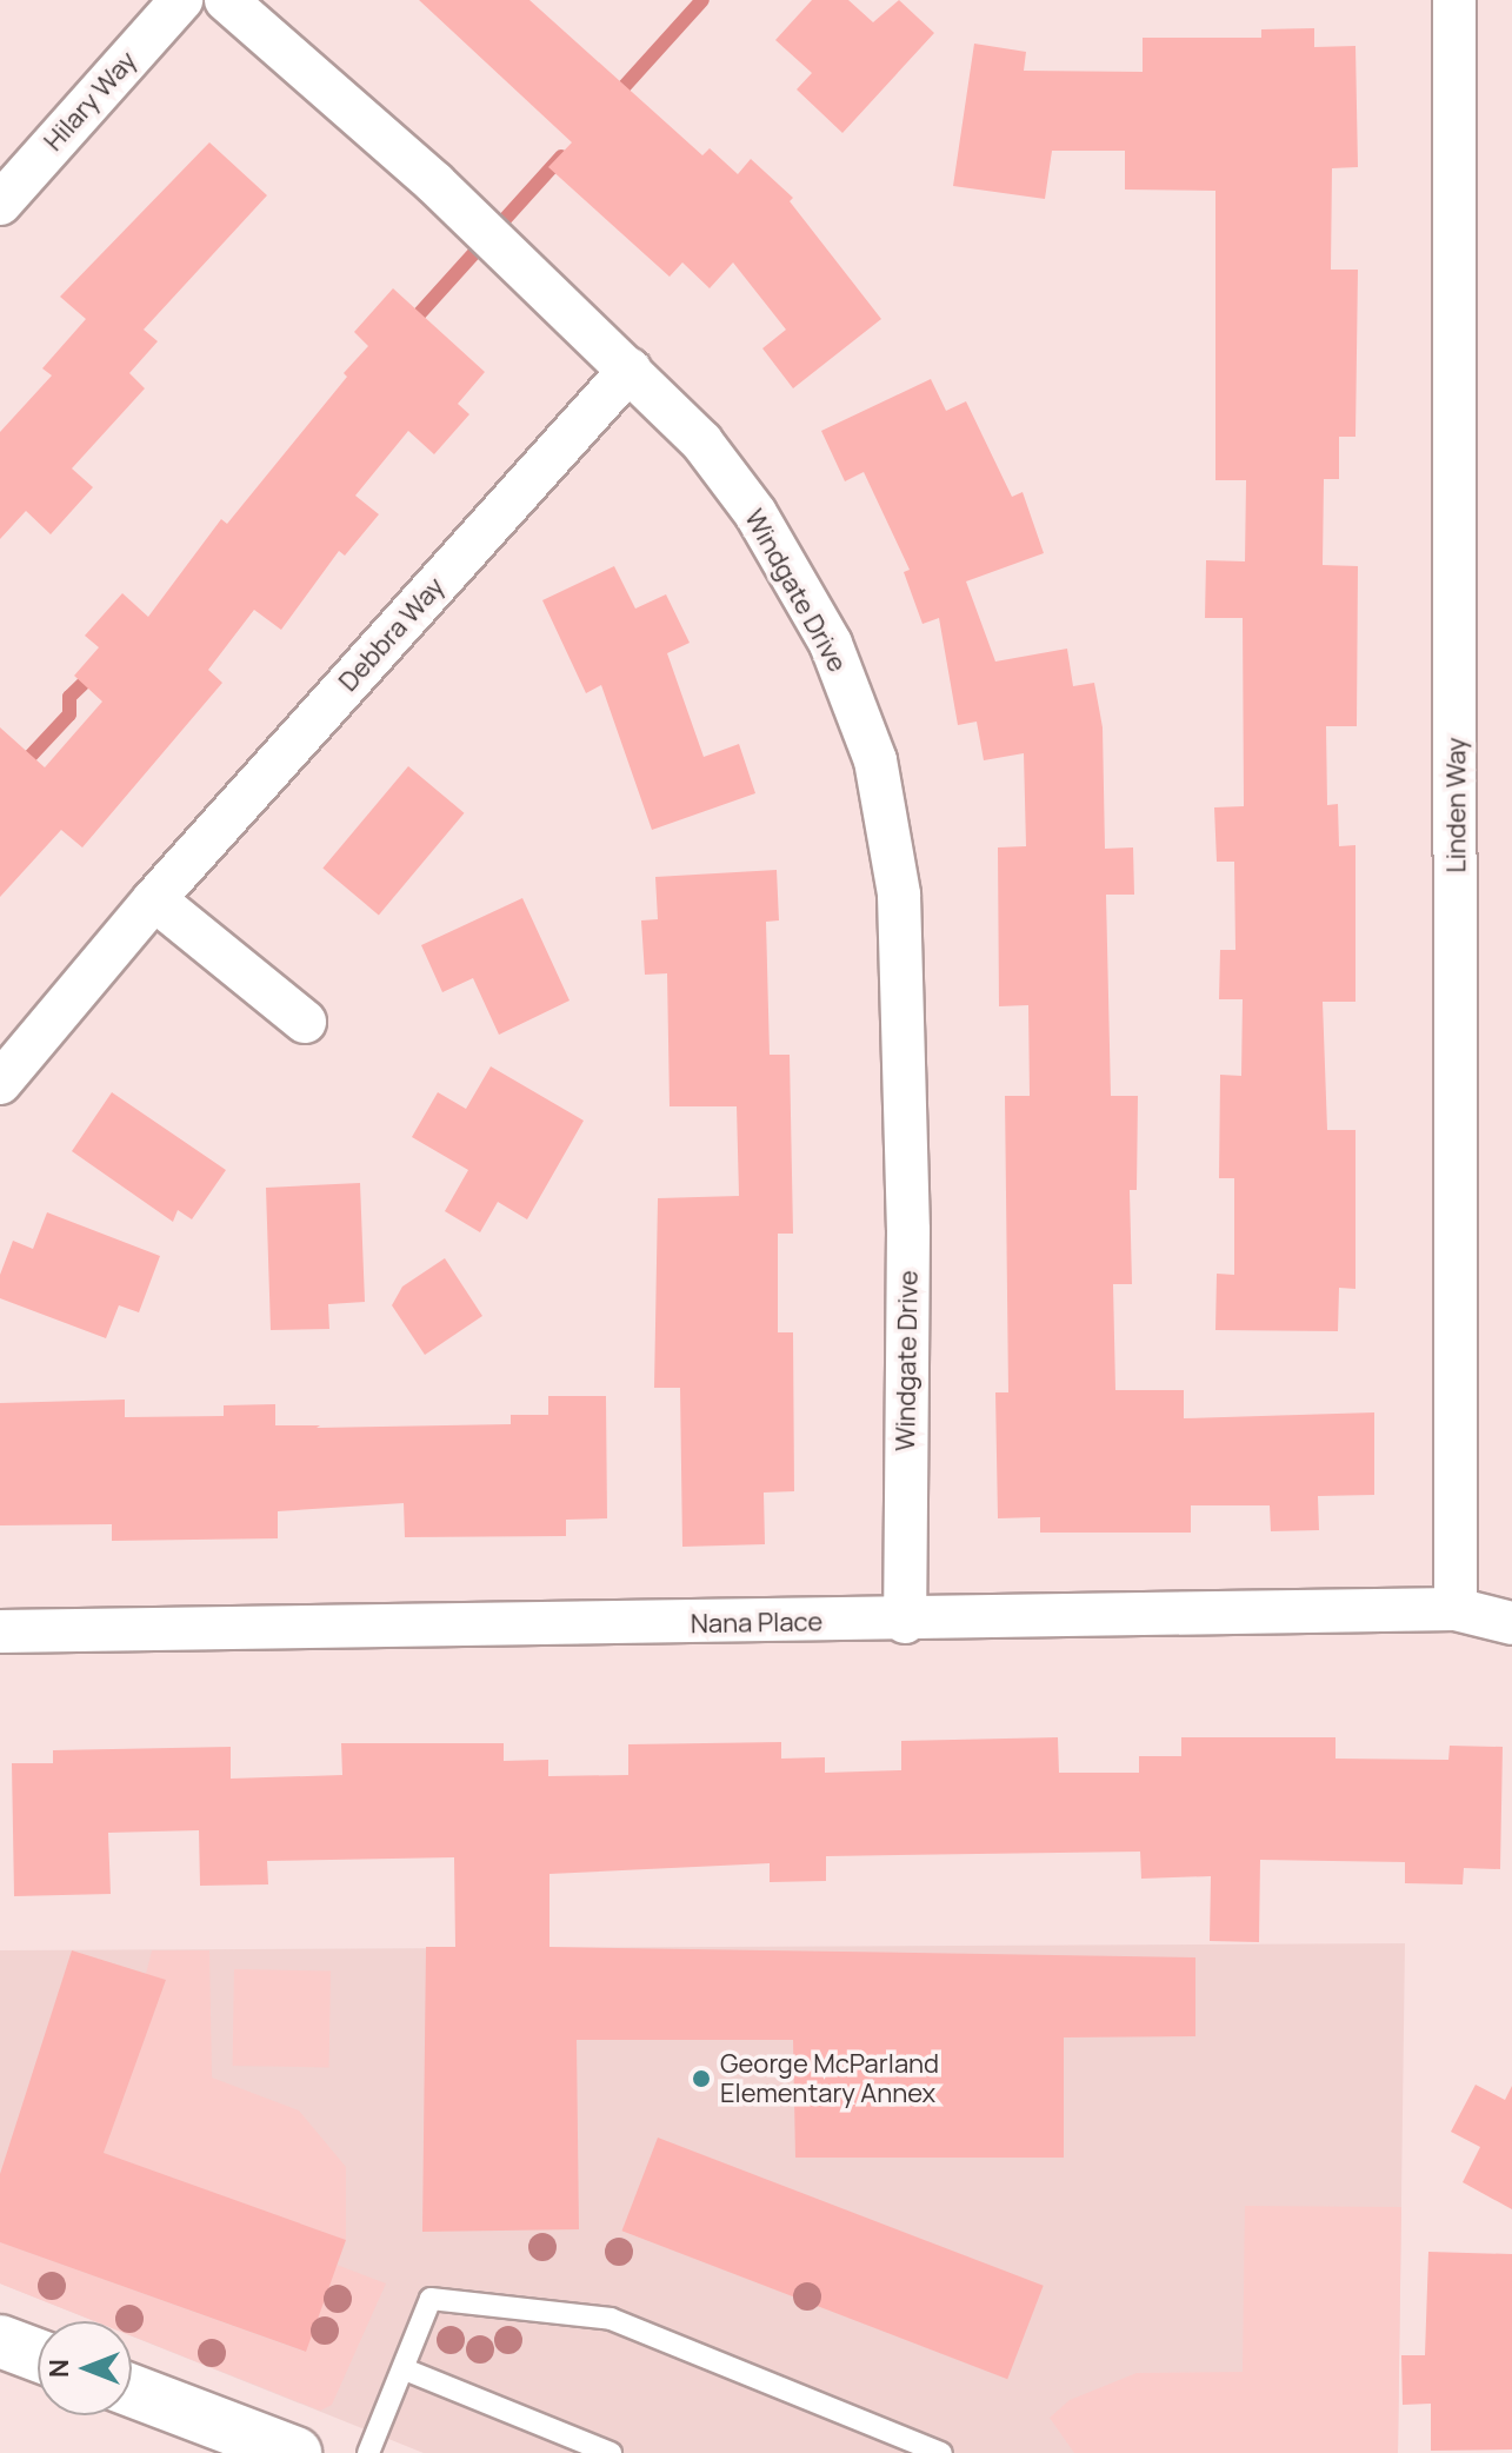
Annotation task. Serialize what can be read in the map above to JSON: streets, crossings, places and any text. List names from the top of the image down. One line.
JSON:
{"streets":{"street":["Hilary Way","Windgate Drive","Debbra Way","Linden Way","Nana Place"]},"crossings":[["Windgate Drive","Debbra Way"],["Windgate Drive","Nana Place"],["Linden Way","Nana Place"]],"places":["George McParland Elementary Annex"],"north":"left"}
